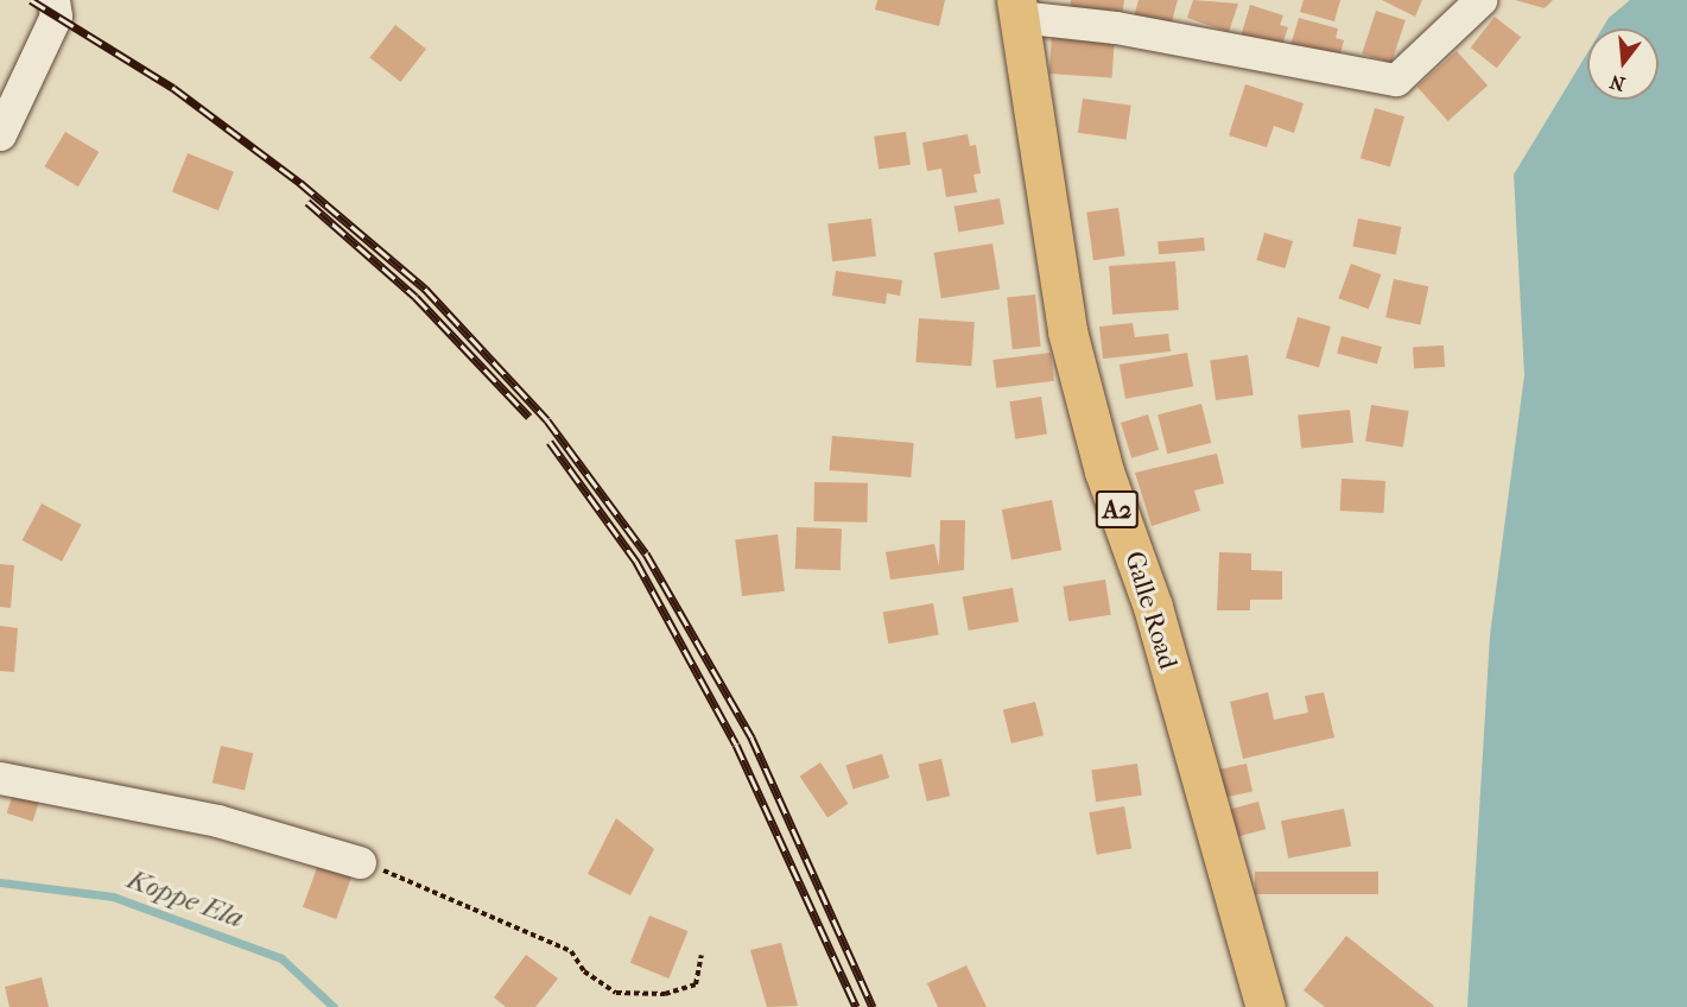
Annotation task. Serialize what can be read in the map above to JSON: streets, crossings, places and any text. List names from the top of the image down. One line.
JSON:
{"streets":{"highway":["A2","Galle Road"]},"water":["Koppe Ela"],"north":"bottom"}
